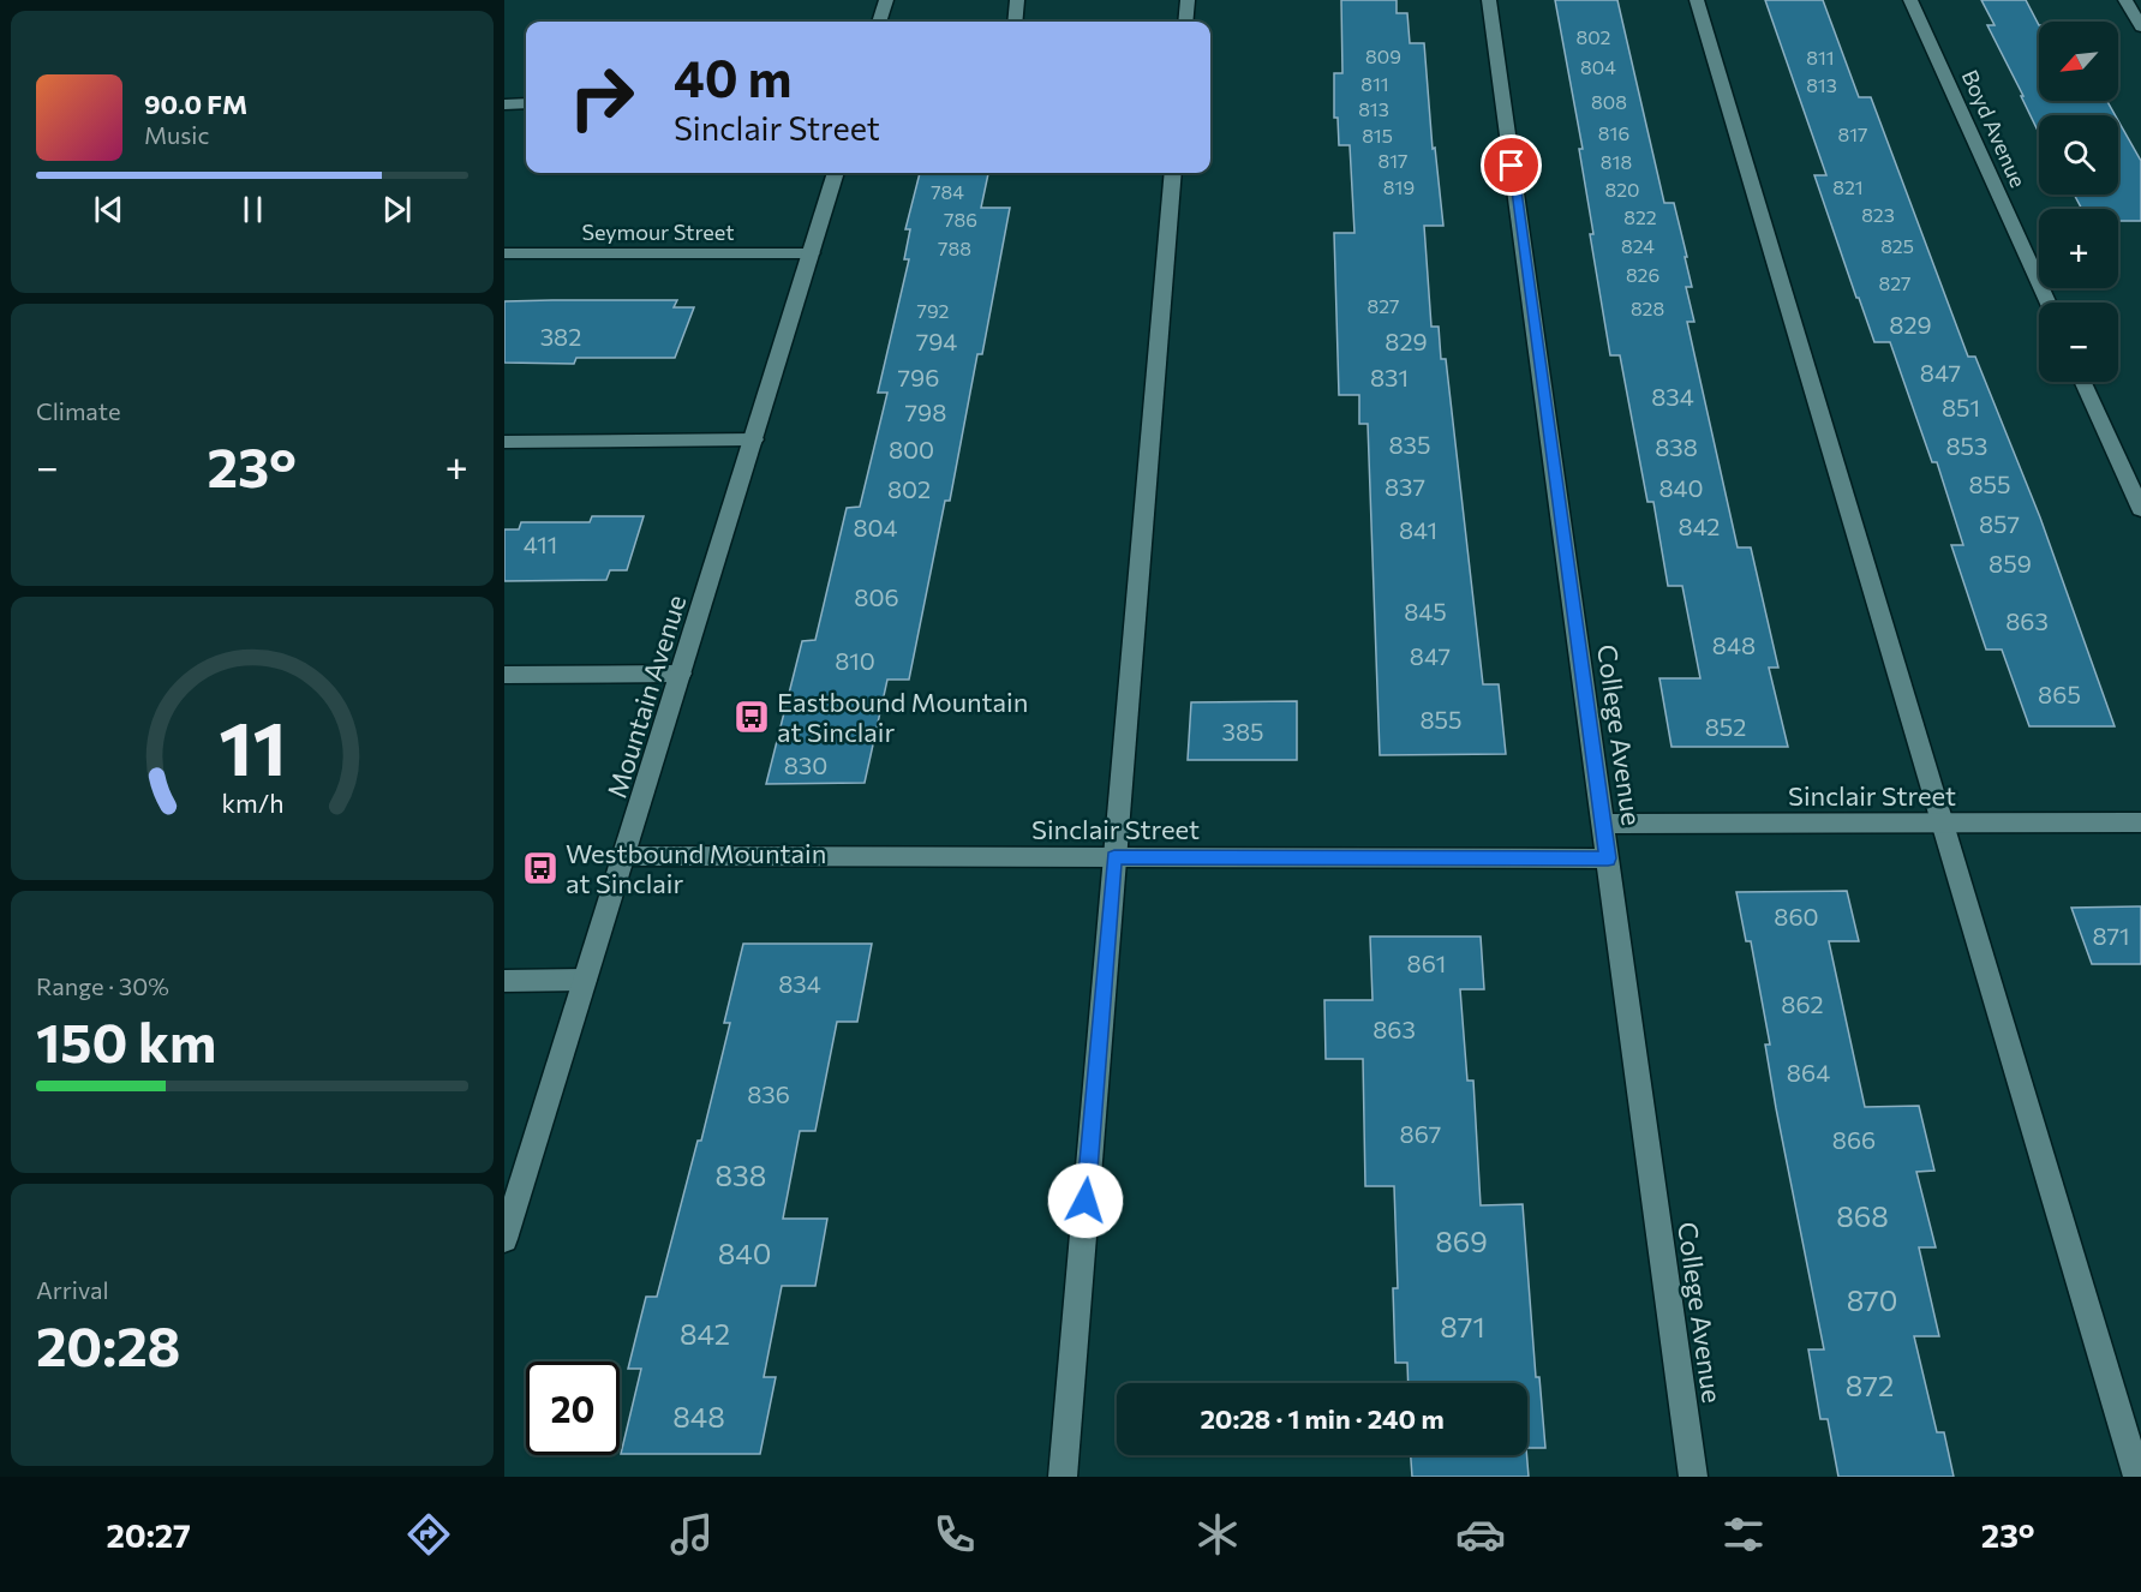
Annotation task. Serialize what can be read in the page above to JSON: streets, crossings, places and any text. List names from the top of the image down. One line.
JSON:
{"streets":{"street":["Boyd Avenue","Seymour Street","Mountain Avenue","College Avenue","Sinclair Street"]},"crossings":[["Seymour Street","Mountain Avenue"],["Mountain Avenue","Sinclair Street"],["College Avenue","Sinclair Street"]],"places":{"bus stop":["Eastbound Mountain at Sinclair","Westbound Mountain at Sinclair"]},"house_numbers":["802","809","811","804","811","813","808","813","816","817","815","817","818","819","821","820","784","823","822","786","824","825","788","826","827","827","828","792","829","382","794","829","847","796","831","834","851","798","835","853","838","800","855","837","840","802","857","842","804","841","411","859","806","845","863","848","847","810","865","855","852","385","830","860","871","861","834","862","863","864","836","867","866","838","868","869","840","870","871","842","872","848"],"north":"bottom left","page":{"map_buttons":["+","−"],"turn":["40 m","Sinclair Street"],"song":["90.0 FM","Music"],"tile":["Climate",["Range · 30%","150 km"],["Arrival","20:28"]],"heat":["−","23°","+"],"limit":"20","trip":"20:28 · 1 min · 240 m","tabs":["20:27","23°"],"gauge":["11","km/h"]}}
